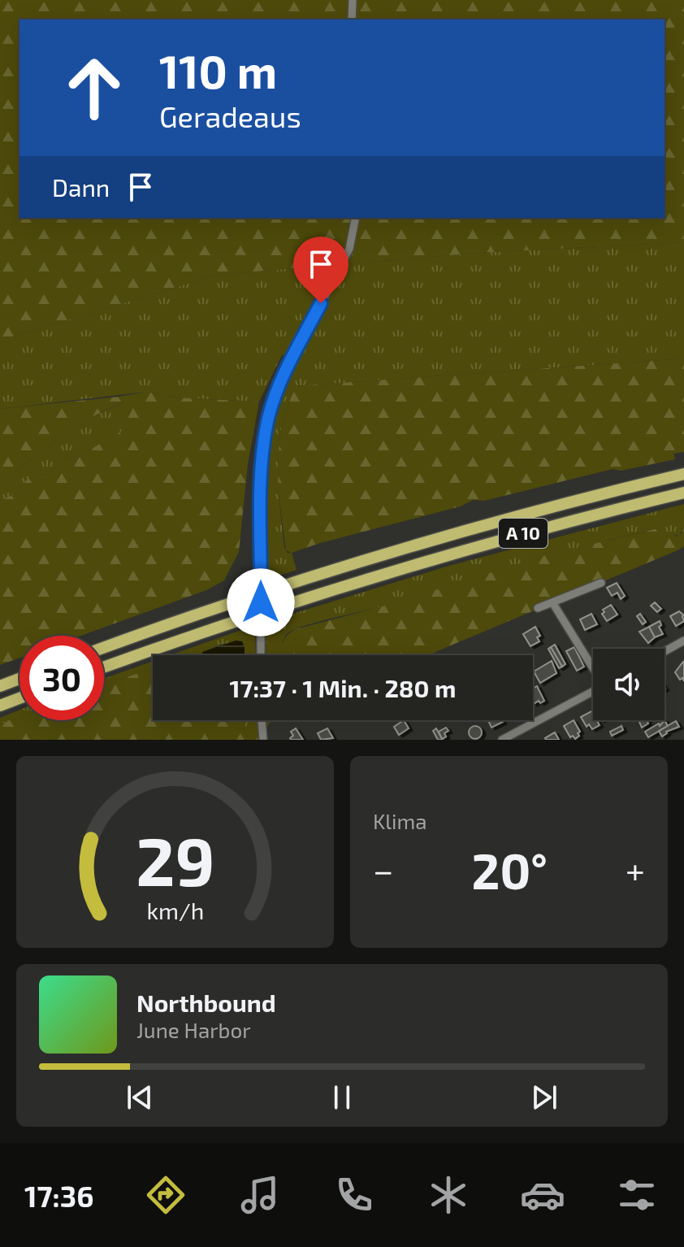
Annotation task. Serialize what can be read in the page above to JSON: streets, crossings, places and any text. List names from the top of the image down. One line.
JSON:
{"streets":{"highway":["A 10"]},"page":{"turn":["110 m","Geradeaus"],"then":"Dann","limit":"30","trip":"17:37 · 1 Min. · 280 m","tile":"Klima","heat":["−","20°","+"],"song":["Northbound","June Harbor"],"tabs":"17:36","gauge":["29","km/h"]}}
